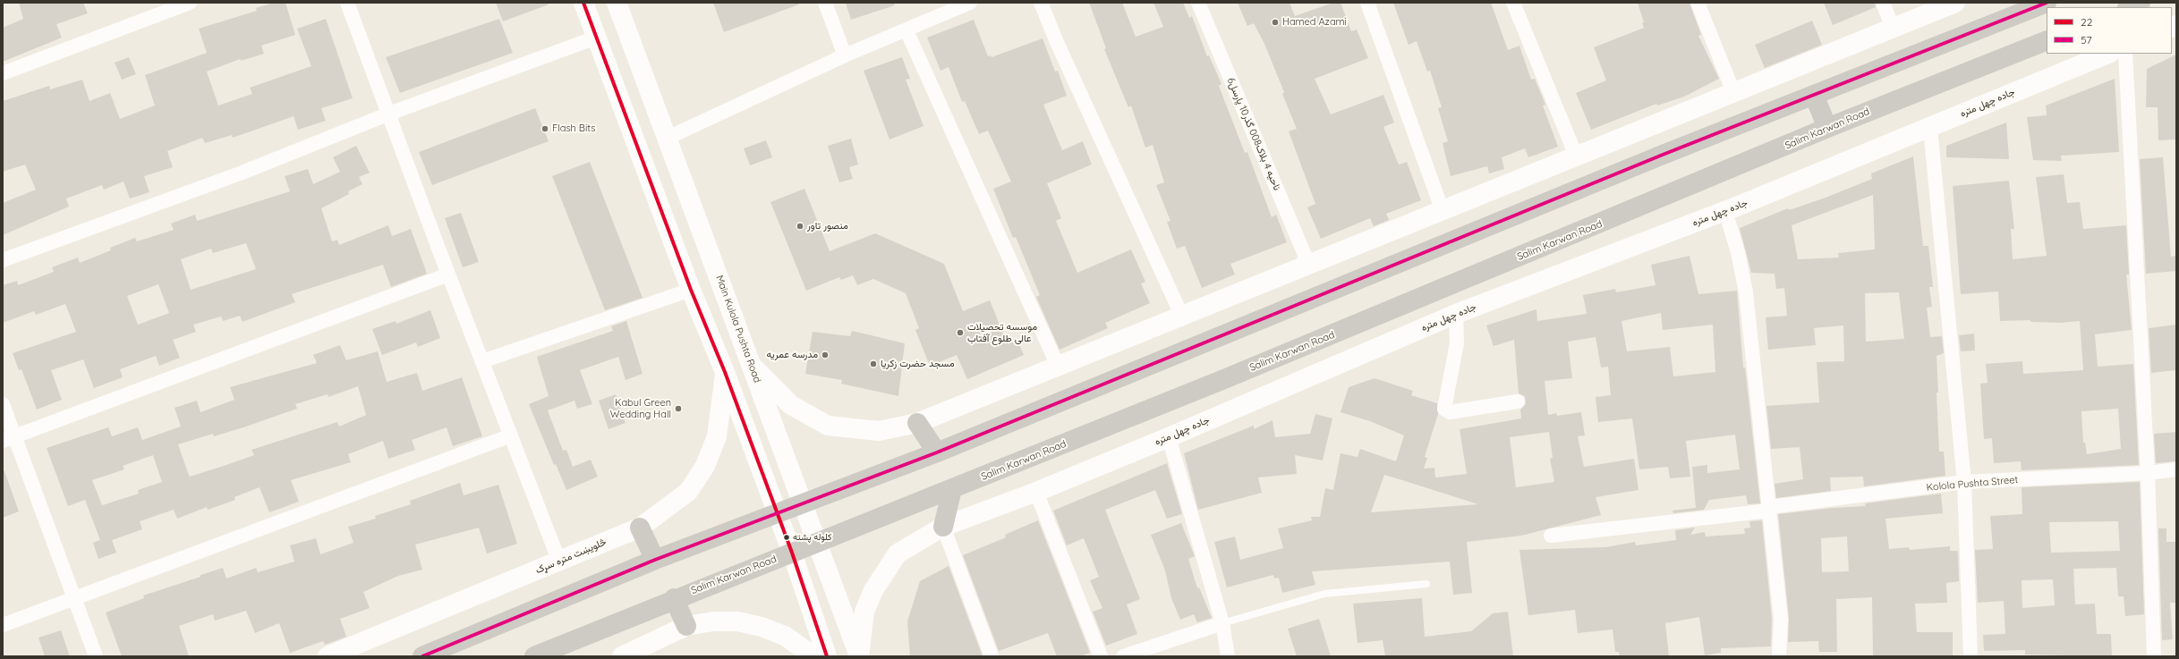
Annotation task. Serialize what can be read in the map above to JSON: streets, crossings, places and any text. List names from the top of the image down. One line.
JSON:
{"streets":{"main road":["Salim Karwan Road"],"street":["جاده چهل متره","ناحیه 4 بلاک008 گذر10 پارسل6","Main Kulola Pushta Road","Kolola Pushta Street","څلویښت متره سړک"]},"crossings":[["جاده چهل متره","Main Kulola Pushta Road"],["Salim Karwan Road","Main Kulola Pushta Road"]],"places":["Hamed Azami","Flash Bits","منصور تاور","موسسه تحصیلات عالی طلوع آفتاب","مدرسه عمریه","مسجد حضرت زکریا","Kabul Green Wedding Hall","کلوله پشته"],"lines":["transit line 22","transit line 57"],"legend":["22","57"]}
